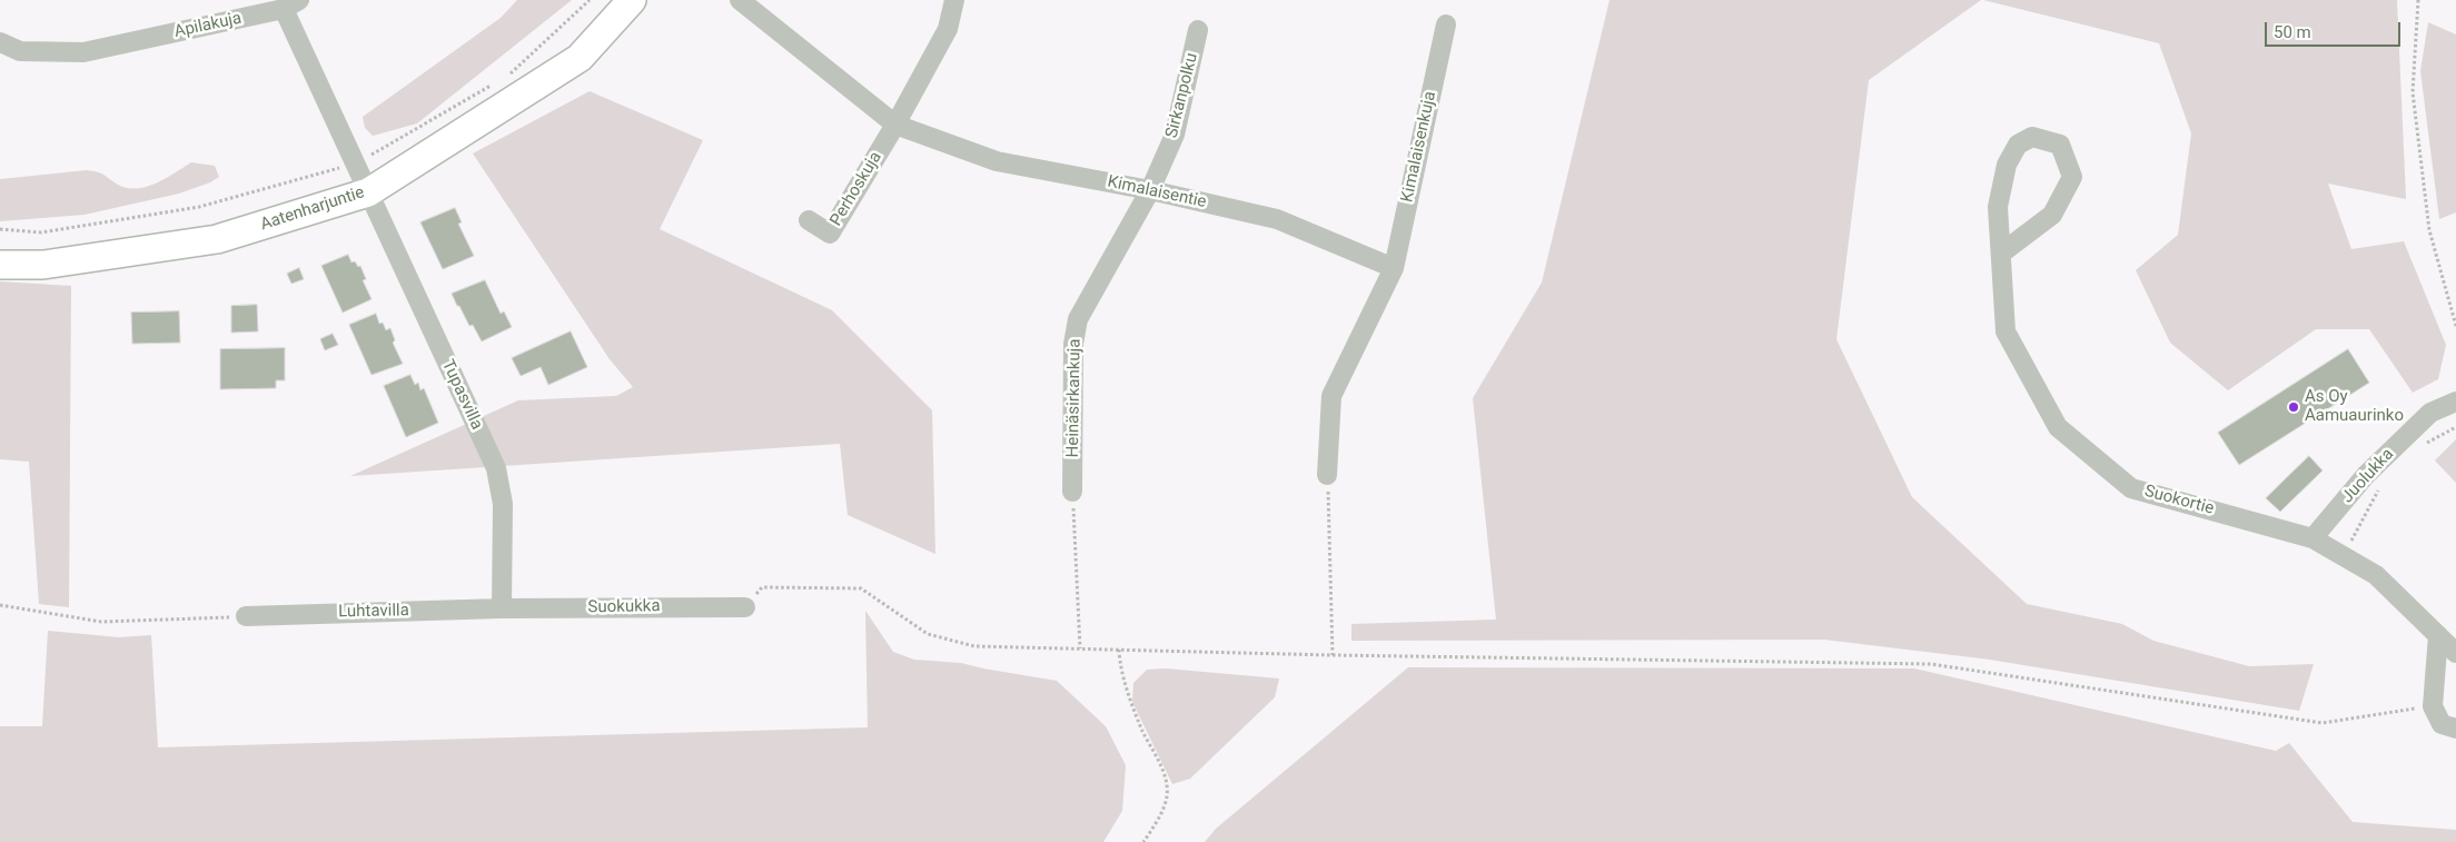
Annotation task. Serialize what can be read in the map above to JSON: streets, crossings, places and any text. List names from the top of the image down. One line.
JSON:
{"streets":{"street":["Apilakuja","Sirkanpolku","Kimalaisenkuja","Perhoskuja","Kimalaisentie","Aatenharjuntie","Tupasvilla","Heinäsirkankuja","Juolukka","Suokortie","Suokukka","Luhtavilla"]},"crossings":[["Apilakuja","Aatenharjuntie"],["Apilakuja","Tupasvilla"],["Sirkanpolku","Kimalaisentie"],["Sirkanpolku","Heinäsirkankuja"],["Kimalaisenkuja","Kimalaisentie"],["Perhoskuja","Kimalaisentie"],["Kimalaisentie","Heinäsirkankuja"],["Aatenharjuntie","Tupasvilla"],["Tupasvilla","Suokukka"],["Tupasvilla","Luhtavilla"],["Juolukka","Suokortie"],["Suokukka","Luhtavilla"]],"places":["As Oy Aamuaurinko"],"scale_bar":"50 m"}
